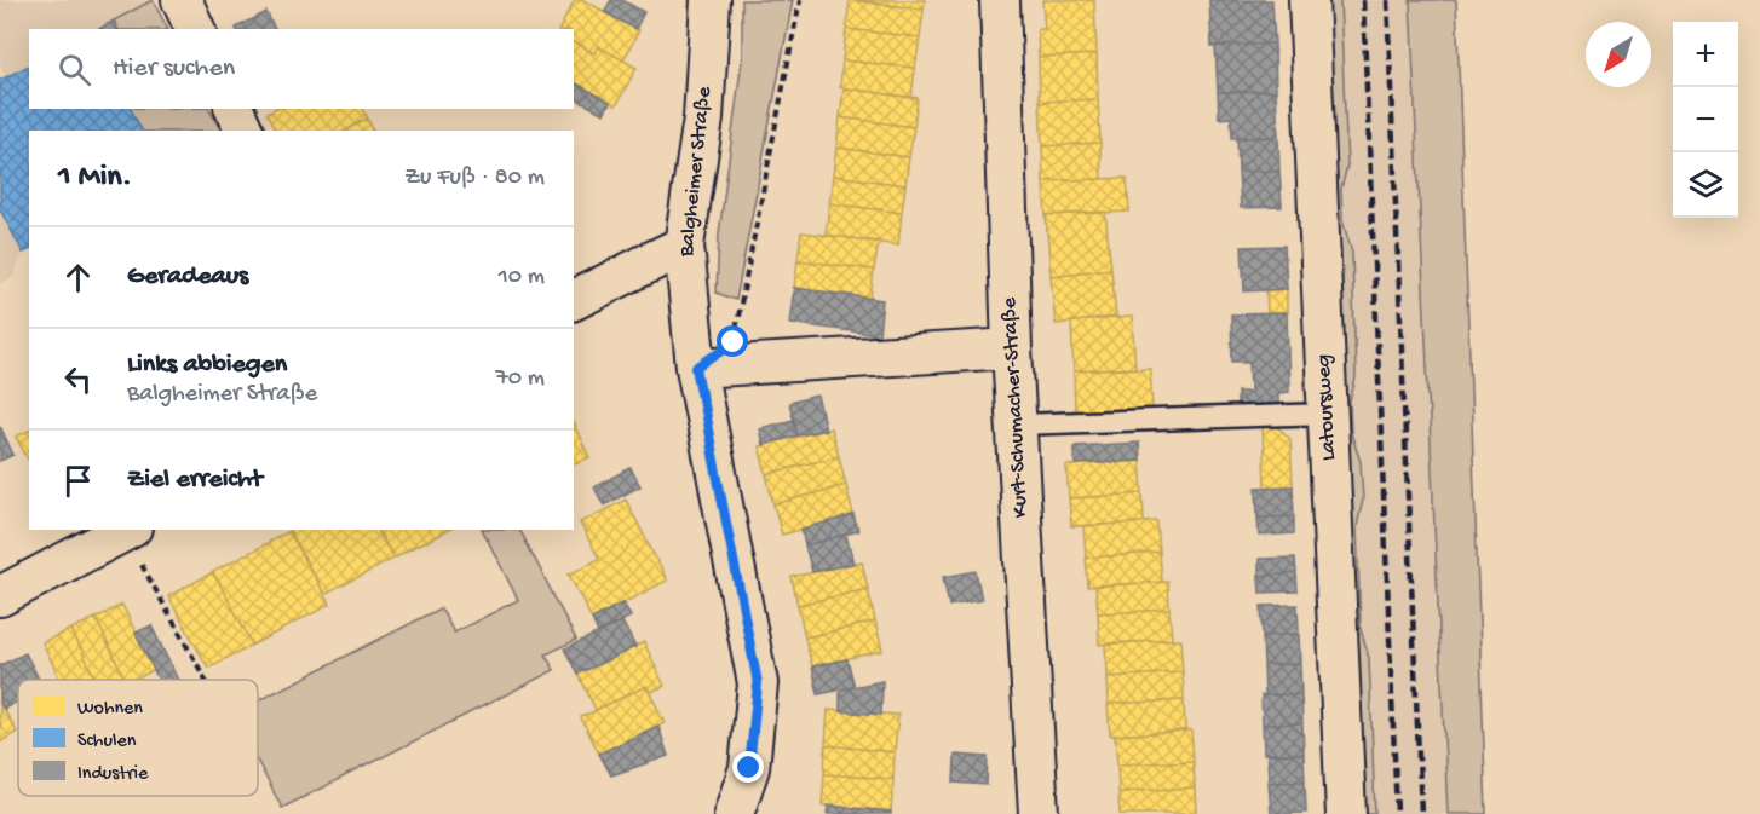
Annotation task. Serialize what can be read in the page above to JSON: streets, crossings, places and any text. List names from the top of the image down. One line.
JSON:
{"streets":{"street":["Balgheimer Straße","Kurt-Schumacher-Straße","Latoursweg"]},"legend":["Wohnen","Schulen","Industrie"],"north":"bottom left","page":{"map_buttons":["+","−"],"search":"Hier suchen","heading":["1 Min.","Zu Fuß · 80 m"],"list":[["Geradeaus","10 m"],["Links abbiegen","Balgheimer Straße","70 m"],"Ziel erreicht"]}}
